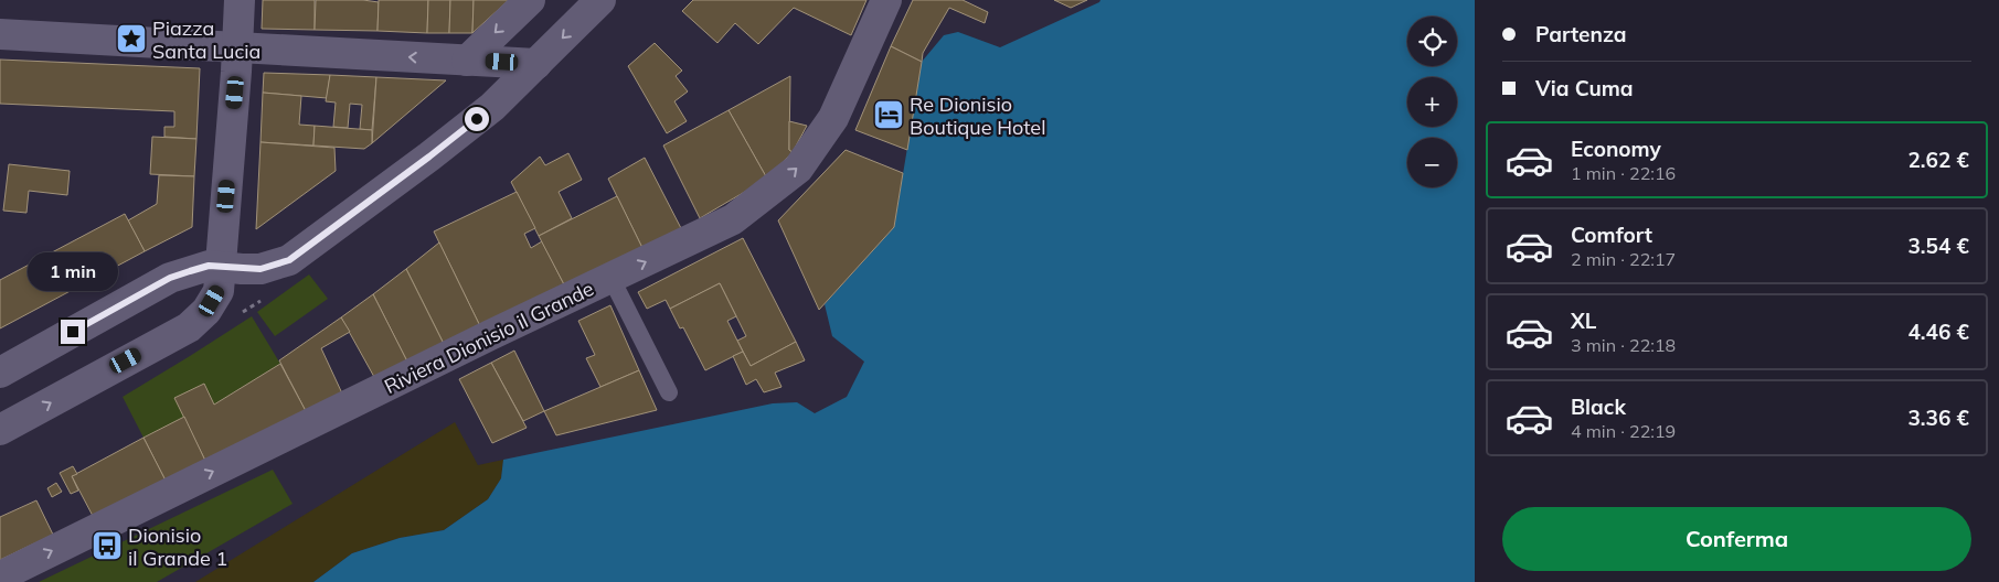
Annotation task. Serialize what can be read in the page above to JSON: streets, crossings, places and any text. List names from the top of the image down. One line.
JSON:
{"streets":{"street":["Riviera Dionisio il Grande"]},"places":{"place":["Piazza Santa Lucia"],"hotel":["Re Dionisio Boutique Hotel"],"bus stop":["Dionisio il Grande 1"]},"page":{"banner":["Partenza","Via Cuma"],"map_buttons":["+","−"],"list":[{"name":"Economy","note":"1 min · 22:16","value":"2.62 €"},{"name":"Comfort","note":"2 min · 22:17","value":"3.54 €"},{"name":"XL","note":"3 min · 22:18","value":"4.46 €"},{"name":"Black","note":"4 min · 22:19","value":"3.36 €"}],"bubble":"1 min","buttons":"Conferma"}}
